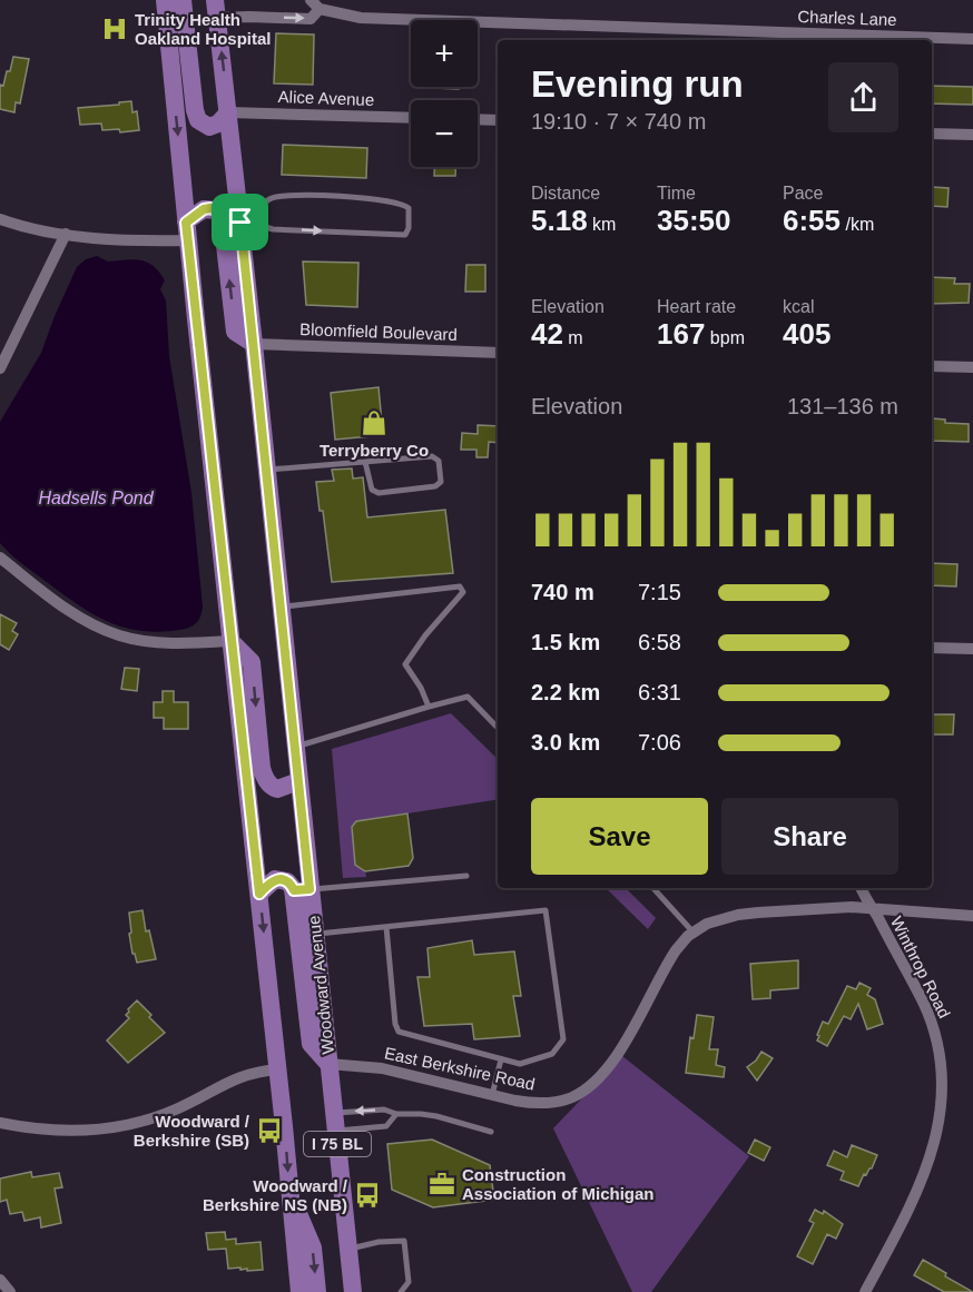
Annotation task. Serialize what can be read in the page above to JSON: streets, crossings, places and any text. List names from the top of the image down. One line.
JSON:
{"streets":{"main road":["Woodward Avenue","I 75 BL"],"street":["Charles Lane","Alice Avenue","Bloomfield Boulevard","Winthrop Road","East Berkshire Road"]},"crossings":[["Winthrop Road","East Berkshire Road"],["Woodward Avenue","East Berkshire Road"]],"water":["Hadsells Pond"],"places":{"hospital":["Trinity Health Oakland Hospital"],"shop":["Terryberry Co"],"bus stop":["Woodward / Berkshire (SB)","Woodward / Berkshire NS (NB)"],"office":["Construction Association of Michigan"]},"page":{"map_buttons":["+","−"],"heading":["Evening run","19:10 · 7 × 740 m"],"stats":[["Distance","5.18 km"],["Time","35:50"],["Pace","6:55 /km"],["Elevation","42 m"],["Heart rate","167 bpm"],["kcal","405"]],"chart":["Elevation","131–136 m"],"list":[{"name":"740 m","note":"7:15"},{"name":"1.5 km","note":"6:58"},{"name":"2.2 km","note":"6:31"},{"name":"3.0 km","note":"7:06"}],"buttons":["Save","Share"]}}
